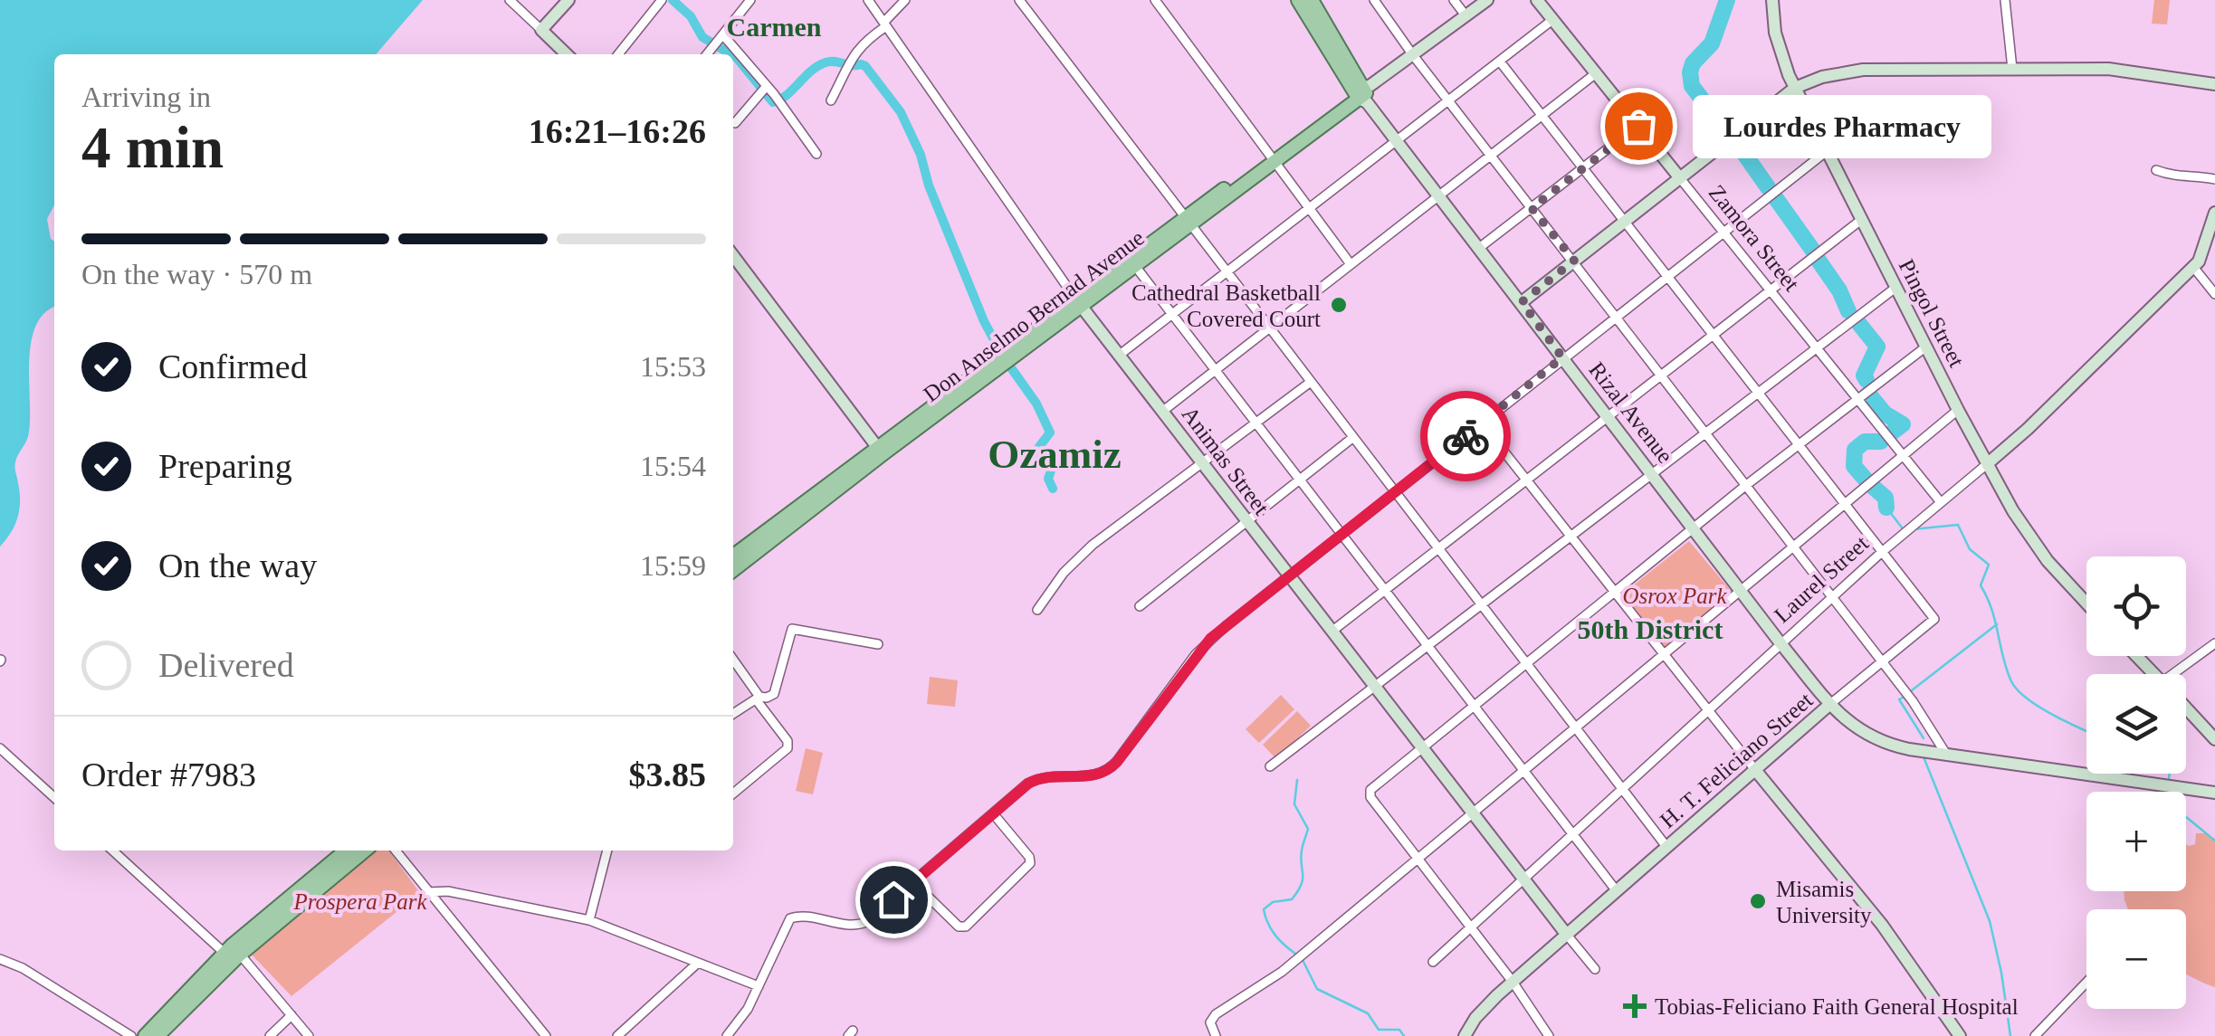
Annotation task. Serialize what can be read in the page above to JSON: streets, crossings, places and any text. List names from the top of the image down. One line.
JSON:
{"streets":{"main road":["Don Anselmo Bernad Avenue"],"street":["Zamora Street","Pingol Street","Rizal Avenue","Animas Street","Laurel Street","H. T. Feliciano Street"]},"crossings":[["Zamora Street","Laurel Street"],["Pingol Street","Laurel Street"],["Don Anselmo Bernad Avenue","Rizal Avenue"],["Don Anselmo Bernad Avenue","Animas Street"],["Rizal Avenue","Laurel Street"],["Rizal Avenue","H. T. Feliciano Street"],["Animas Street","Laurel Street"],["Animas Street","H. T. Feliciano Street"],["Laurel Street","H. T. Feliciano Street"]],"districts":["Carmen","Ozamiz","50th District"],"parks":["Osrox Park","Prospera Park"],"places":{"other":["Lourdes Pharmacy","Cathedral Basketball Covered Court","Misamis University"],"health":["Tobias-Feliciano Faith General Hospital"]},"page":{"heading":["4 min","Arriving in","16:21–16:26"],"panel":["Order #7983","$3.85"],"bubble":"Lourdes Pharmacy","bar":"On the way · 570 m","list":[["Confirmed","15:53"],["Preparing","15:54"],["On the way","15:59"],"Delivered"],"map_buttons":["+","−"]}}
